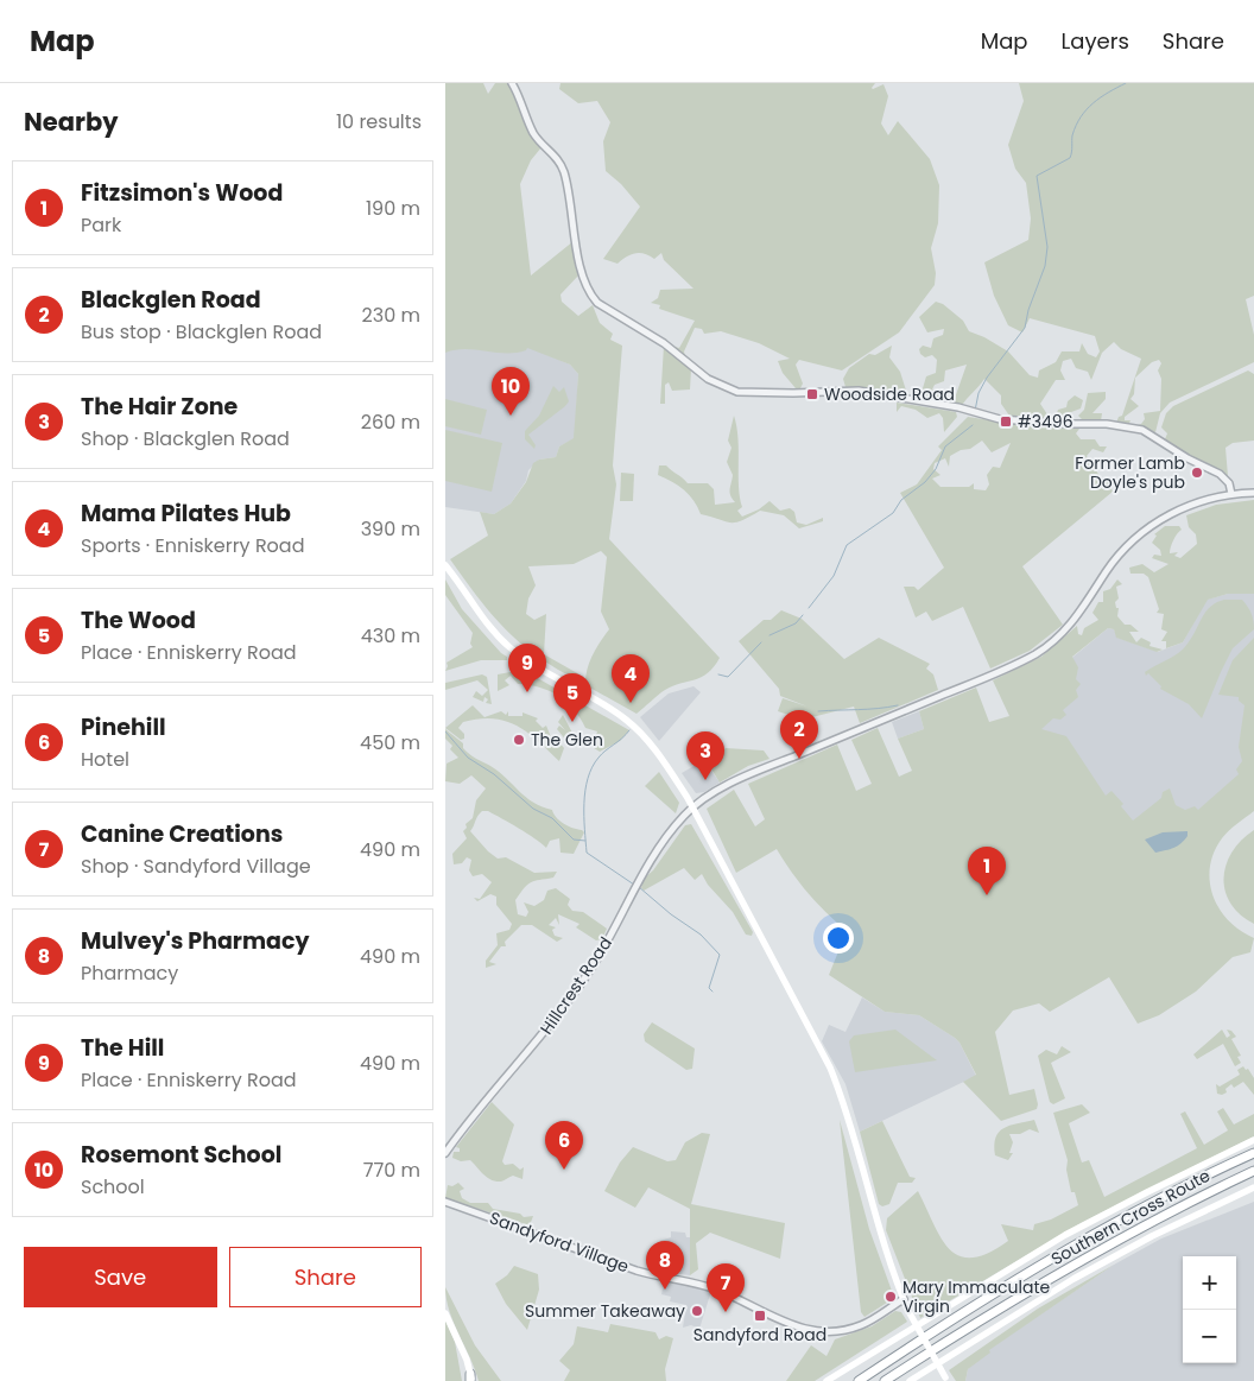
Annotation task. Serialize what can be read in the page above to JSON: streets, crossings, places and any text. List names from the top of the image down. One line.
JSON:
{"streets":{"highway":["Southern Cross Route"],"street":["Hillcrest Road","Sandyford Village"]},"places":{"transit":["Woodside Road","#3496","Sandyford Road"],"other":["Former Lamb Doyle's pub","The Glen","Mary Immaculate Virgin","Summer Takeaway"]},"page":{"header":"Map","nav":["Map","Layers","Share"],"heading":["Nearby","10 results"],"list":[{"mark":"1","name":"Fitzsimon's Wood","note":"Park","value":"190 m"},{"mark":"2","name":"Blackglen Road","note":"Bus stop · Blackglen Road","value":"230 m"},{"mark":"3","name":"The Hair Zone","note":"Shop · Blackglen Road","value":"260 m"},{"mark":"4","name":"Mama Pilates Hub","note":"Sports · Enniskerry Road","value":"390 m"},{"mark":"5","name":"The Wood","note":"Place · Enniskerry Road","value":"430 m"},{"mark":"6","name":"Pinehill","note":"Hotel","value":"450 m"},{"mark":"7","name":"Canine Creations","note":"Shop · Sandyford Village","value":"490 m"},{"mark":"8","name":"Mulvey's Pharmacy","note":"Pharmacy","value":"490 m"},{"mark":"9","name":"The Hill","note":"Place · Enniskerry Road","value":"490 m"},{"mark":"10","name":"Rosemont School","note":"School","value":"770 m"}],"pins":["10","9","4","5","2","3","1","6","8","7"],"buttons":["Save","Share"],"map_buttons":["+","−"]}}
